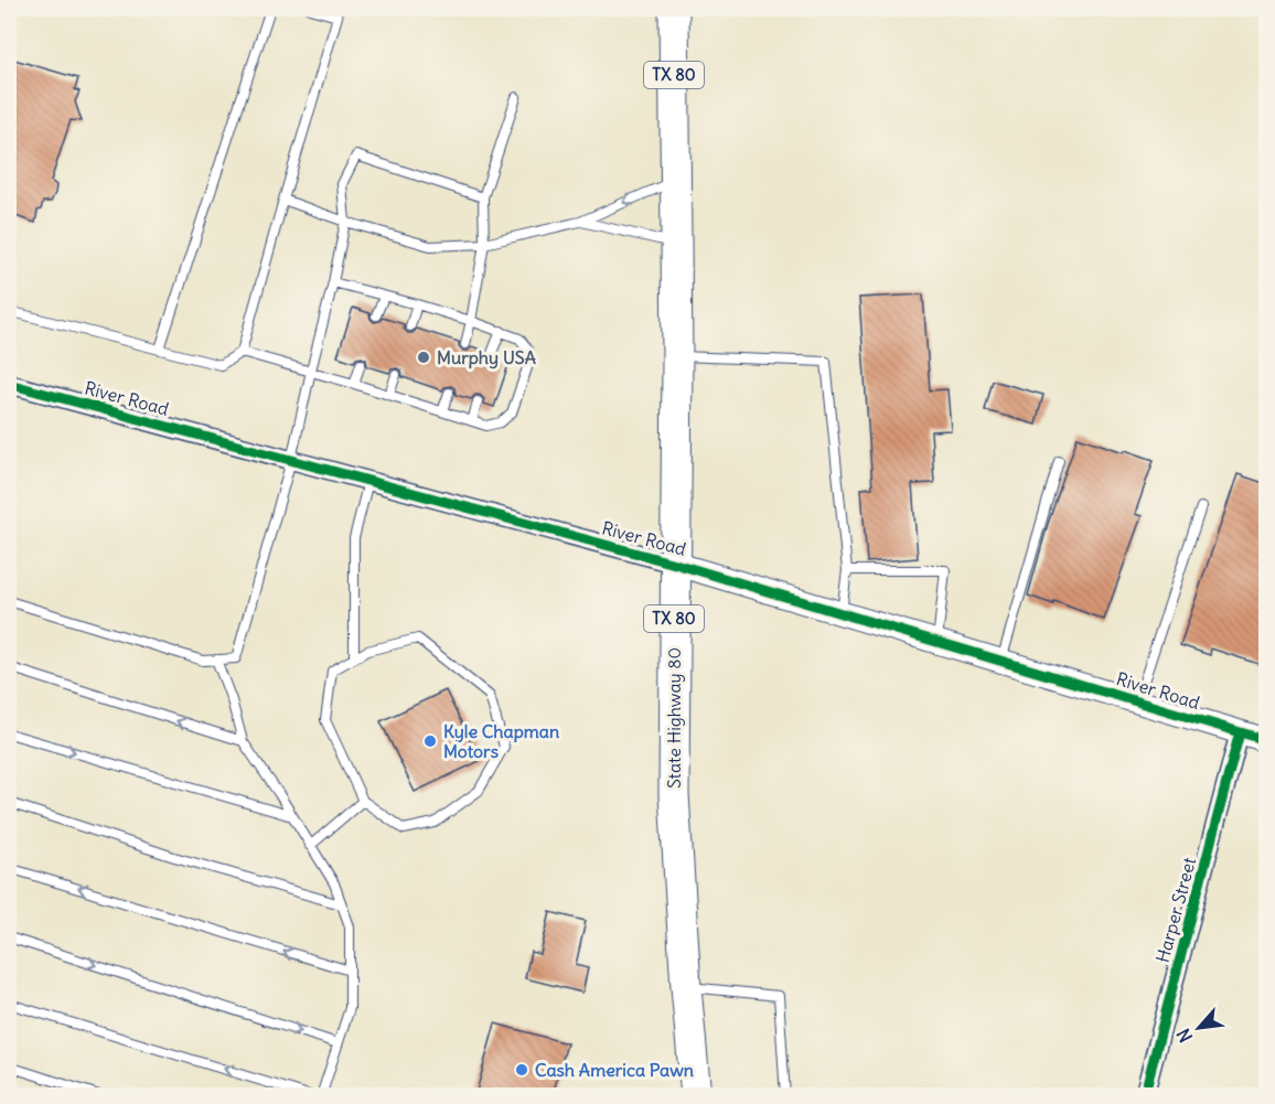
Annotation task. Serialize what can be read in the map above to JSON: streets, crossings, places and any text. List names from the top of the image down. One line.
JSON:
{"streets":{"main road":["TX 80","State Highway 80"],"street":["River Road","Harper Street"]},"crossings":[["River Road","State Highway 80"],["River Road","Harper Street"]],"places":["Murphy USA","Kyle Chapman Motors","Cash America Pawn"],"north":"bottom left"}
